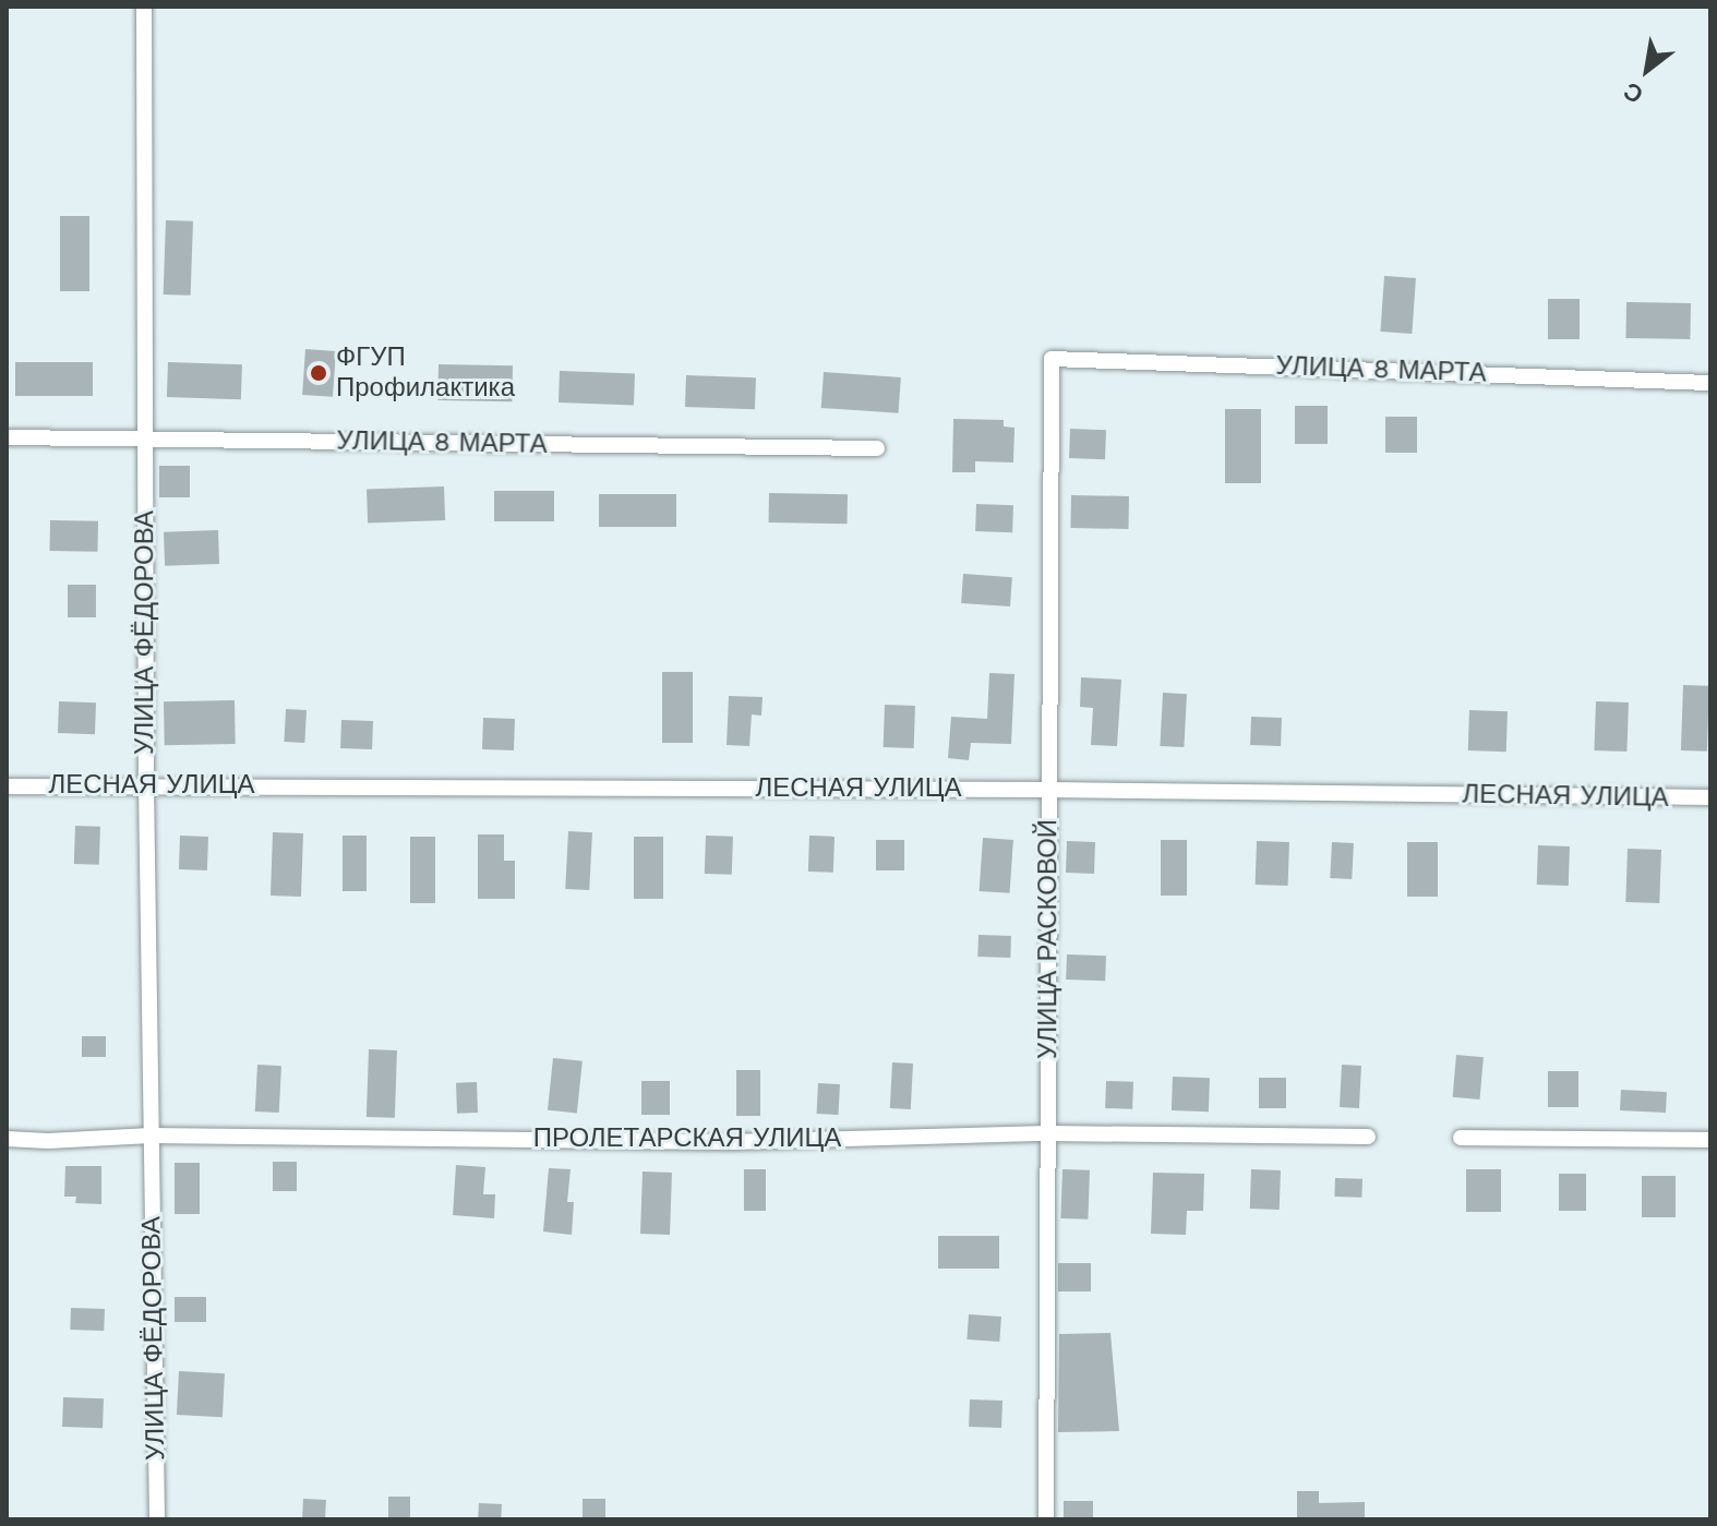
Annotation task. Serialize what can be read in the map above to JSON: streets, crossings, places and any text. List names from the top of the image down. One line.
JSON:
{"streets":{"street":["УЛИЦА 8 МАРТА","УЛИЦА ФЁДОРОВА","ЛЕСНАЯ УЛИЦА","УЛИЦА РАСКОВОЙ","ПРОЛЕТАРСКАЯ УЛИЦА"]},"crossings":[["УЛИЦА 8 МАРТА","УЛИЦА ФЁДОРОВА"],["УЛИЦА 8 МАРТА","УЛИЦА РАСКОВОЙ"],["УЛИЦА ФЁДОРОВА","ЛЕСНАЯ УЛИЦА"],["УЛИЦА ФЁДОРОВА","ПРОЛЕТАРСКАЯ УЛИЦА"],["ЛЕСНАЯ УЛИЦА","УЛИЦА РАСКОВОЙ"],["УЛИЦА РАСКОВОЙ","ПРОЛЕТАРСКАЯ УЛИЦА"]],"places":["ФГУП Профилактика"],"north":"bottom left"}
